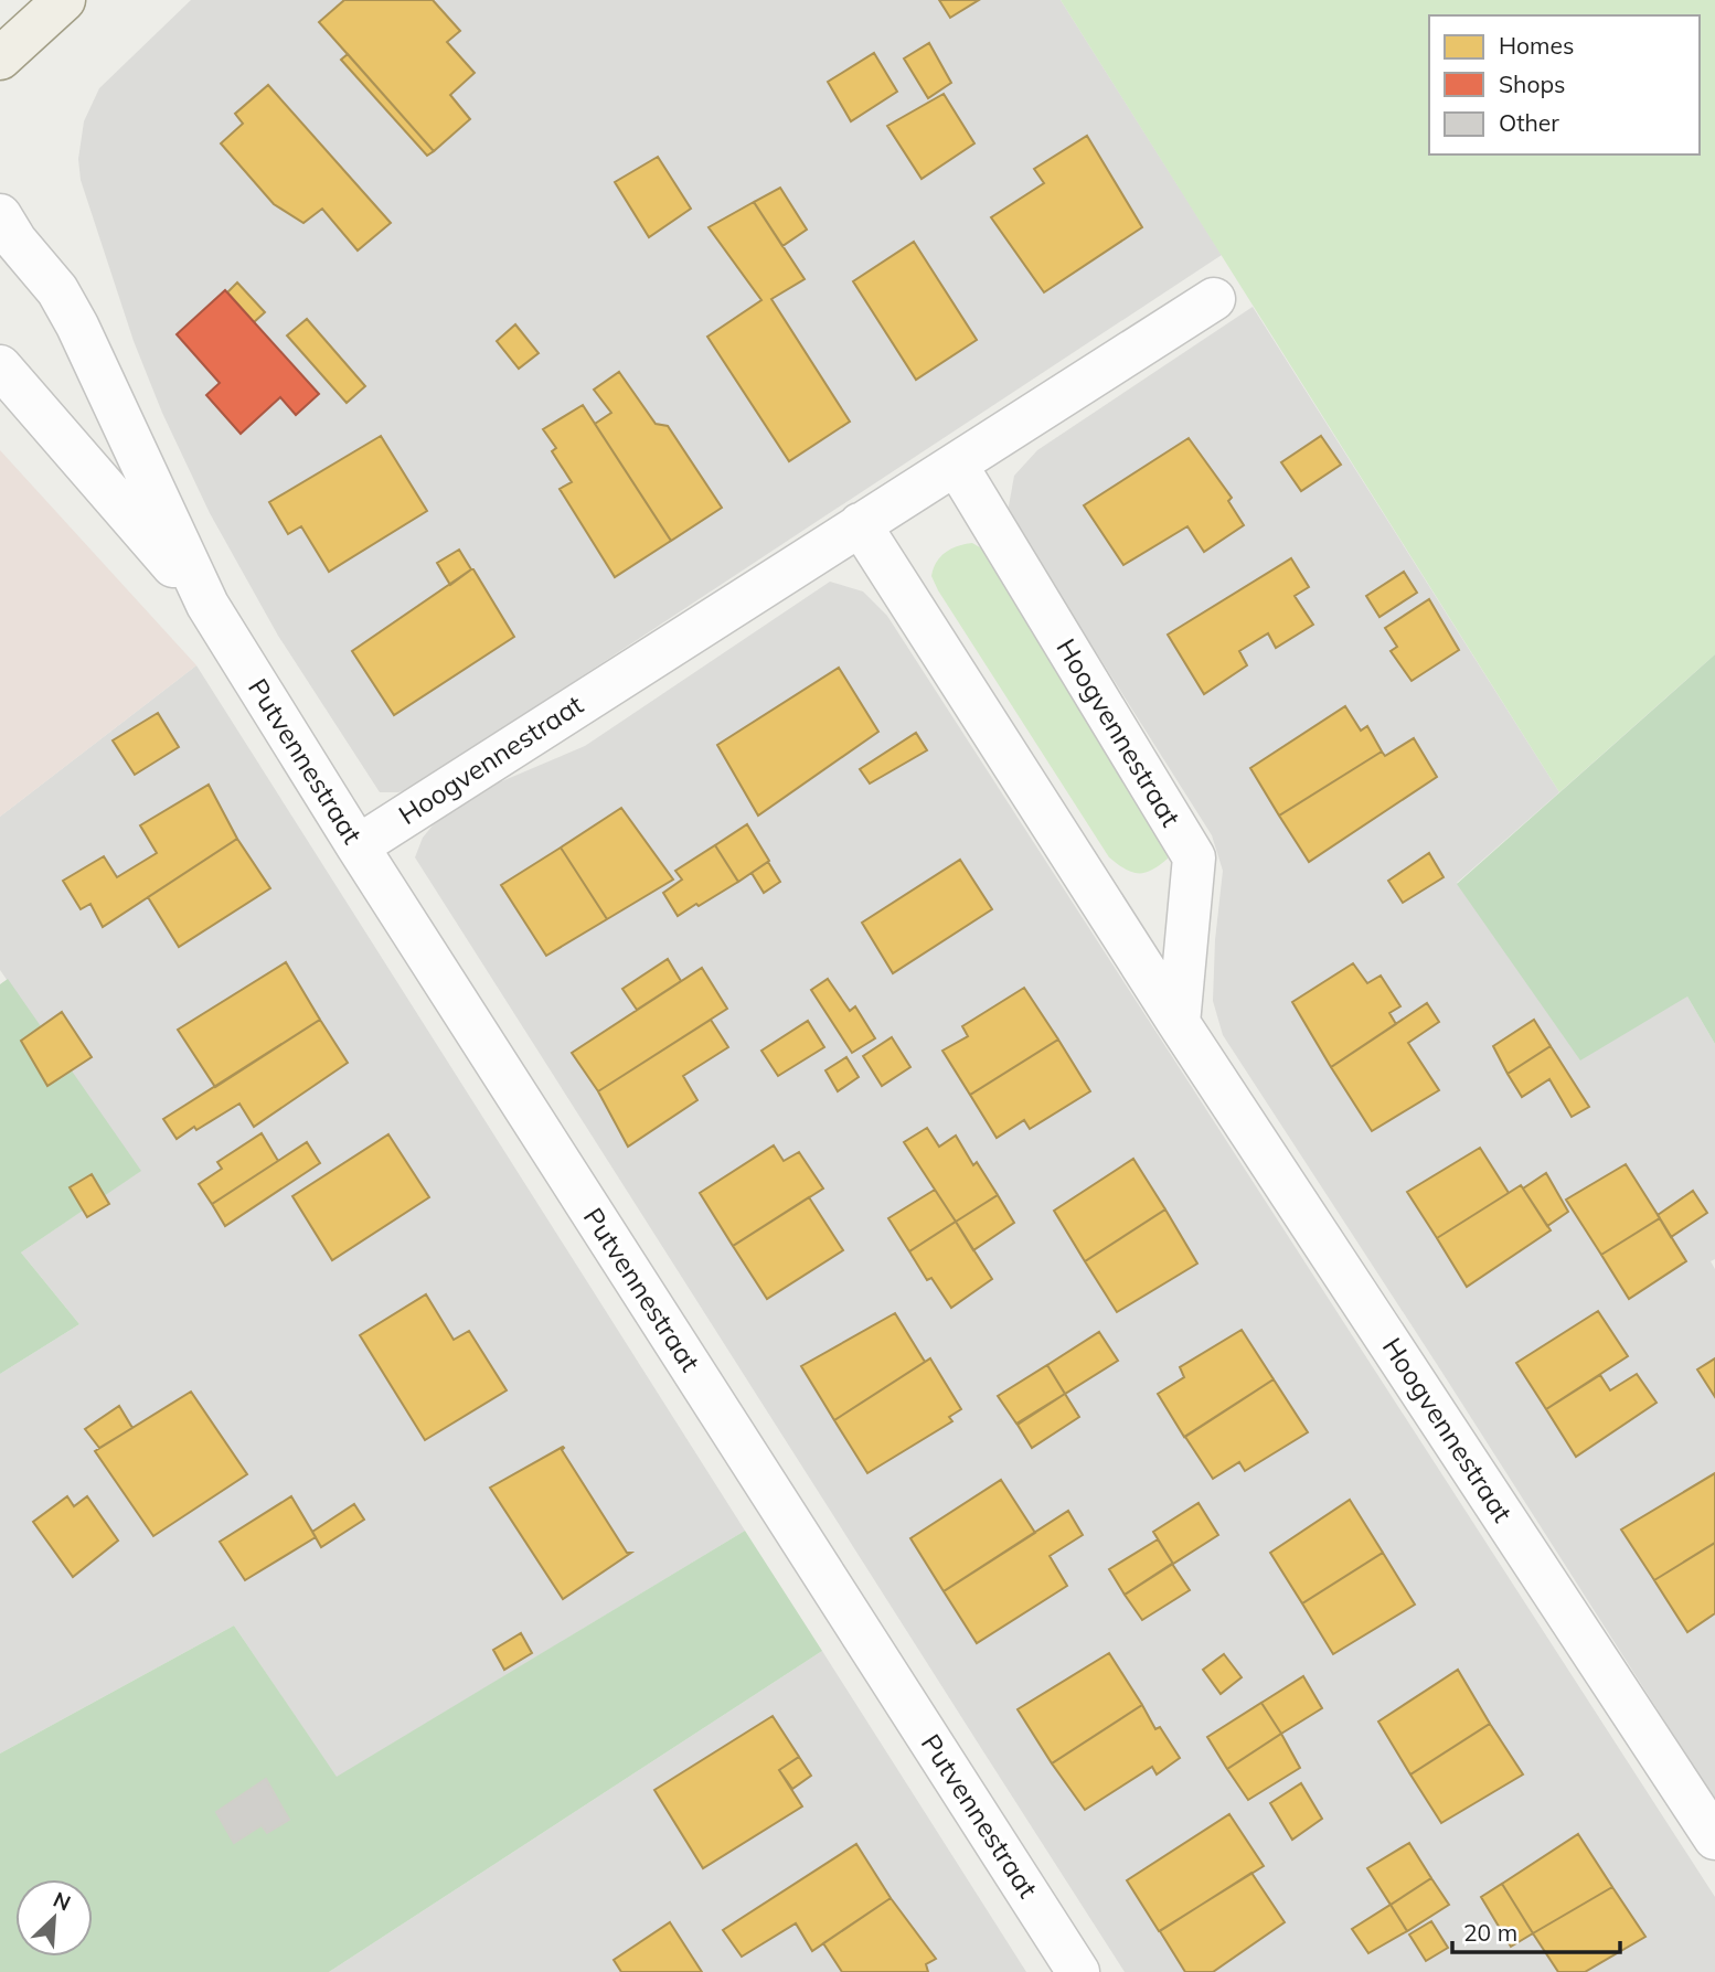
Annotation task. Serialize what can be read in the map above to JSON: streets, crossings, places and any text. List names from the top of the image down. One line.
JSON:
{"streets":{"street":["Hoogvennestraat","Putvennestraat"]},"crossings":[["Hoogvennestraat","Putvennestraat"]],"legend":["Homes","Shops","Other"],"scale_bar":"20 m","north":"top right"}
